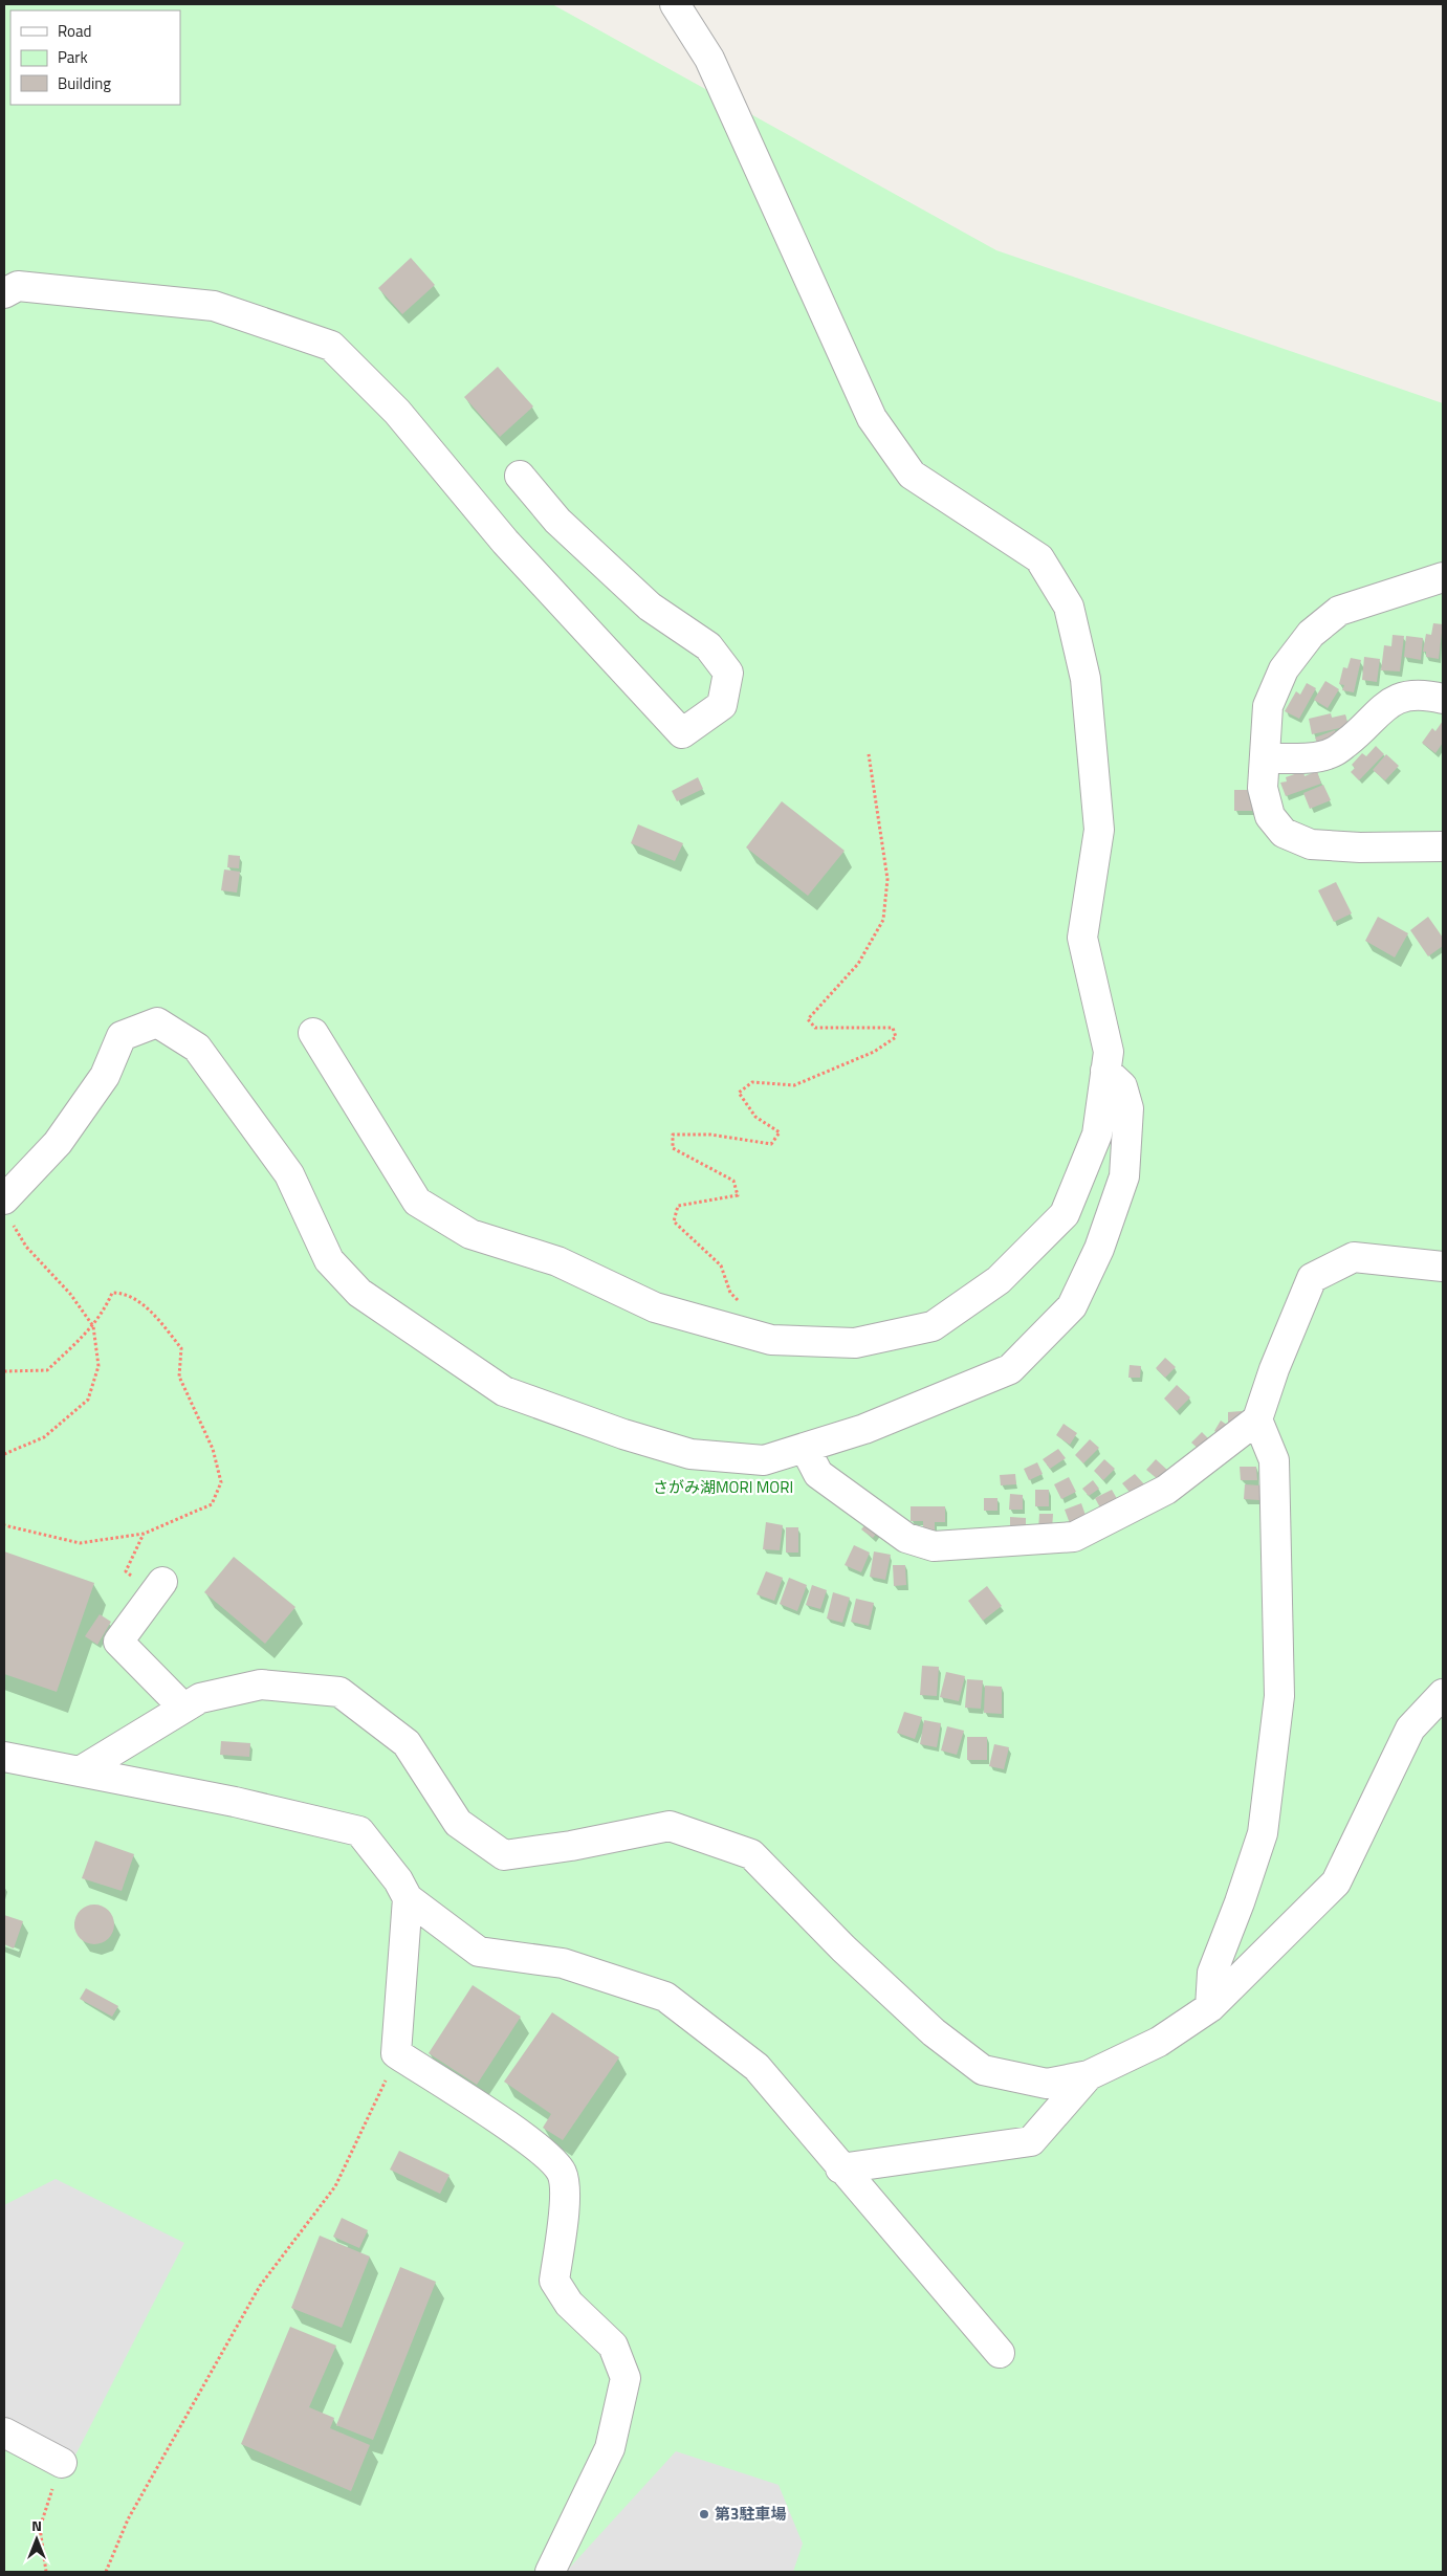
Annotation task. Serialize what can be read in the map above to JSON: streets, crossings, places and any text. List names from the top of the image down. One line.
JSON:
{"parks":["さがみ湖MORI MORI"],"places":["第3駐車場"],"legend":["Road","Park","Building"],"north":"top"}
